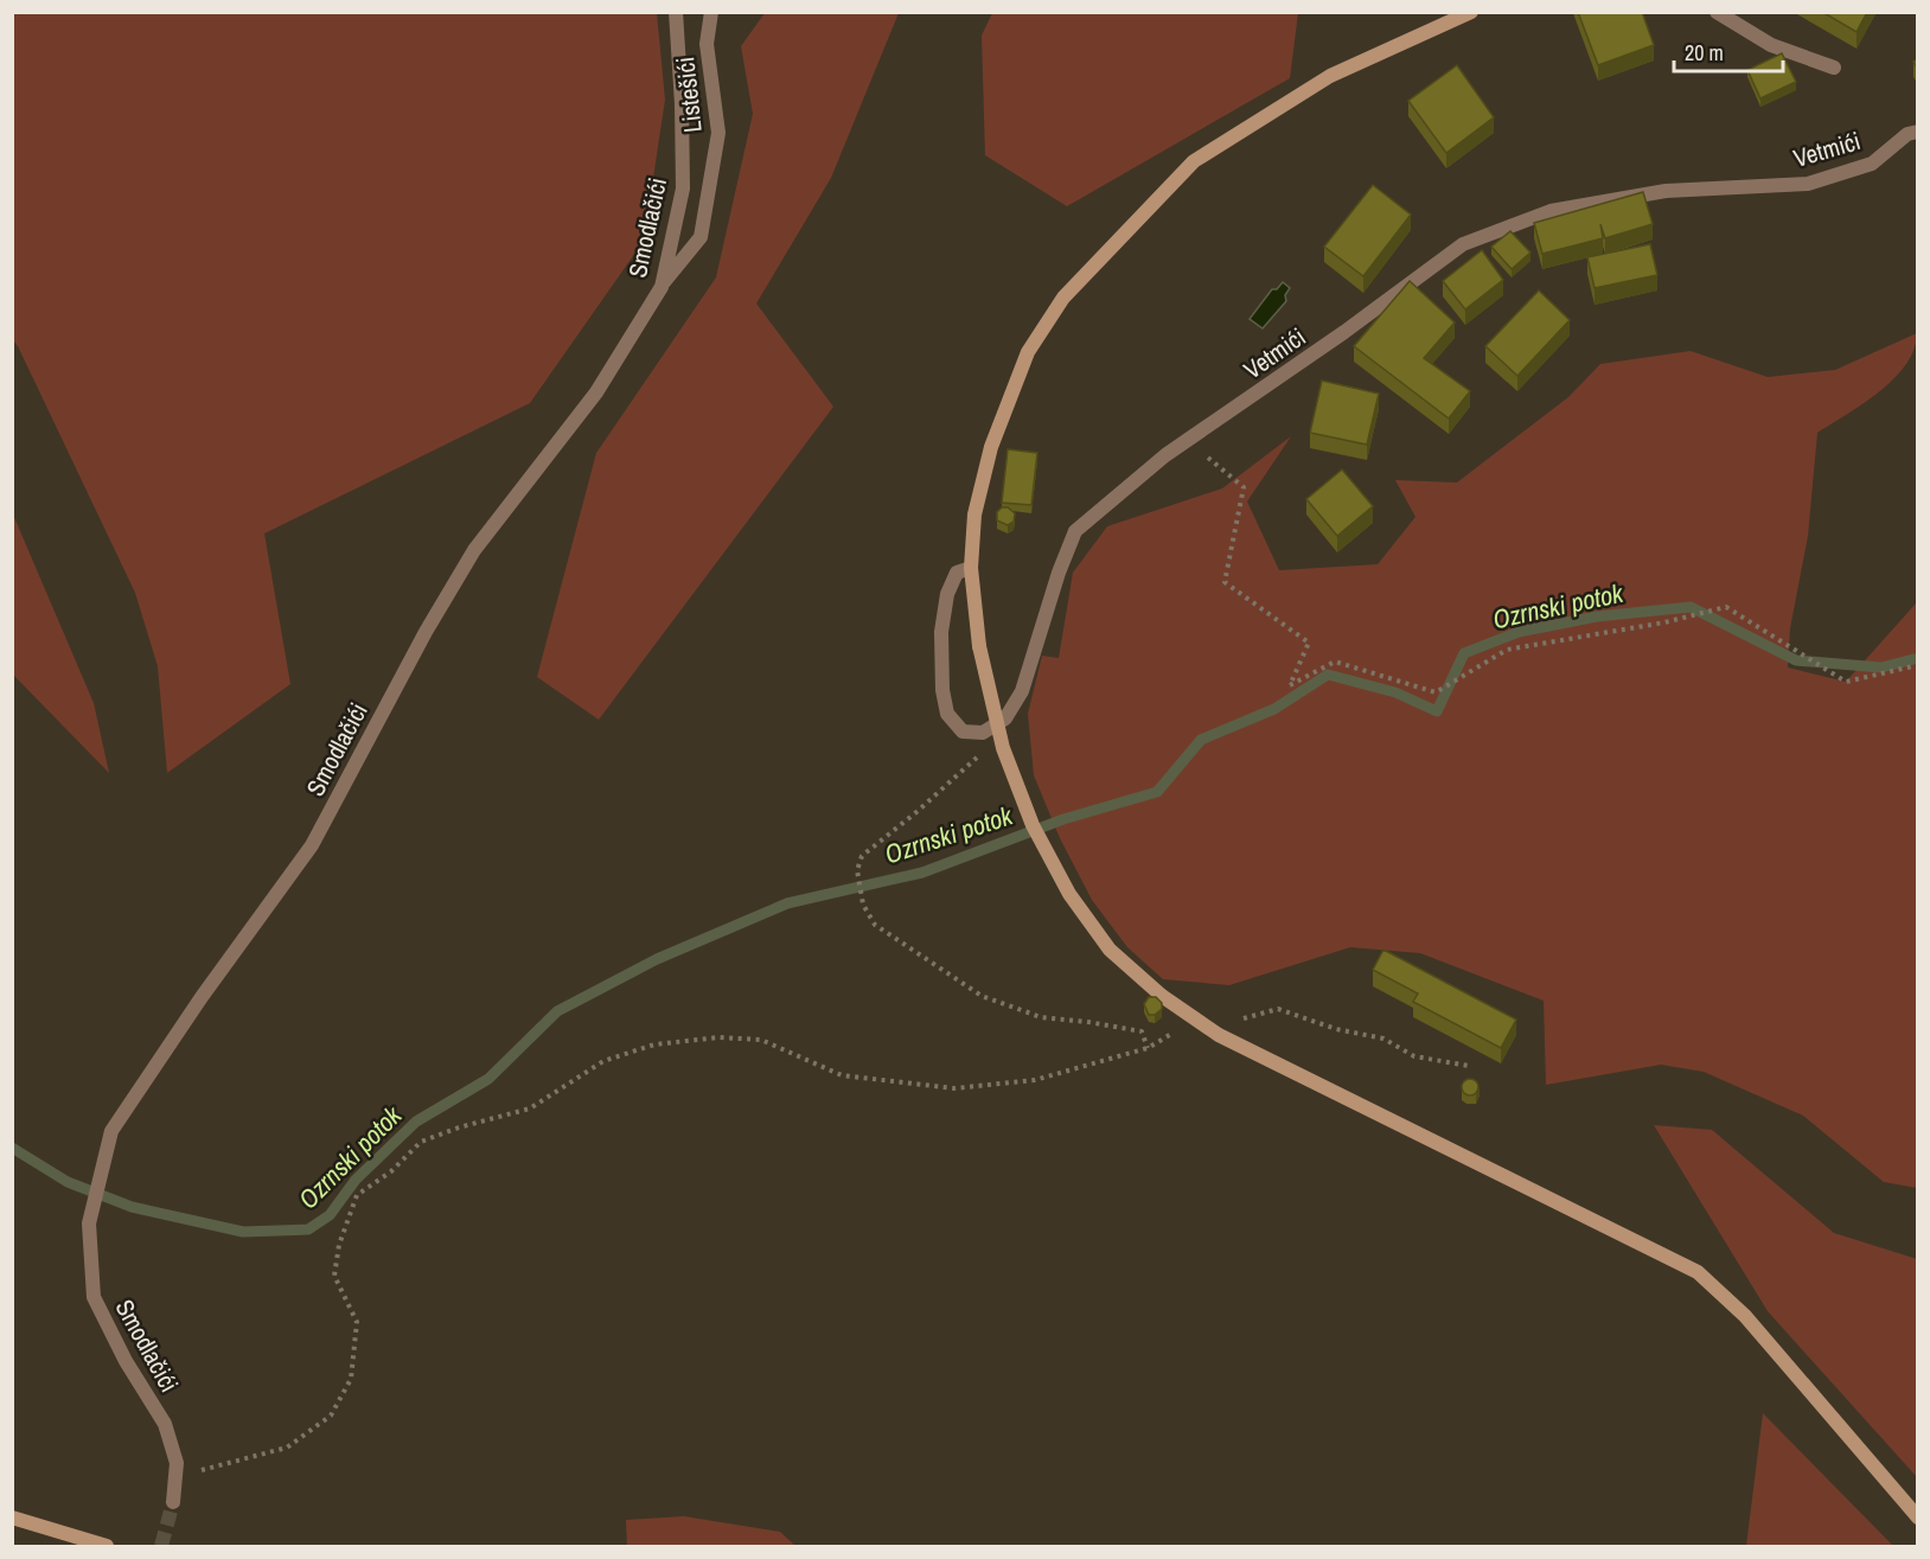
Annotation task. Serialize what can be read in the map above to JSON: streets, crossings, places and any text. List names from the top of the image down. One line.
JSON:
{"streets":{"street":["Listešići","Vetmići","Smodlačići"]},"crossings":[["Listešići","Smodlačići"]],"water":["Ozrnski potok"],"scale_bar":"20 m"}
